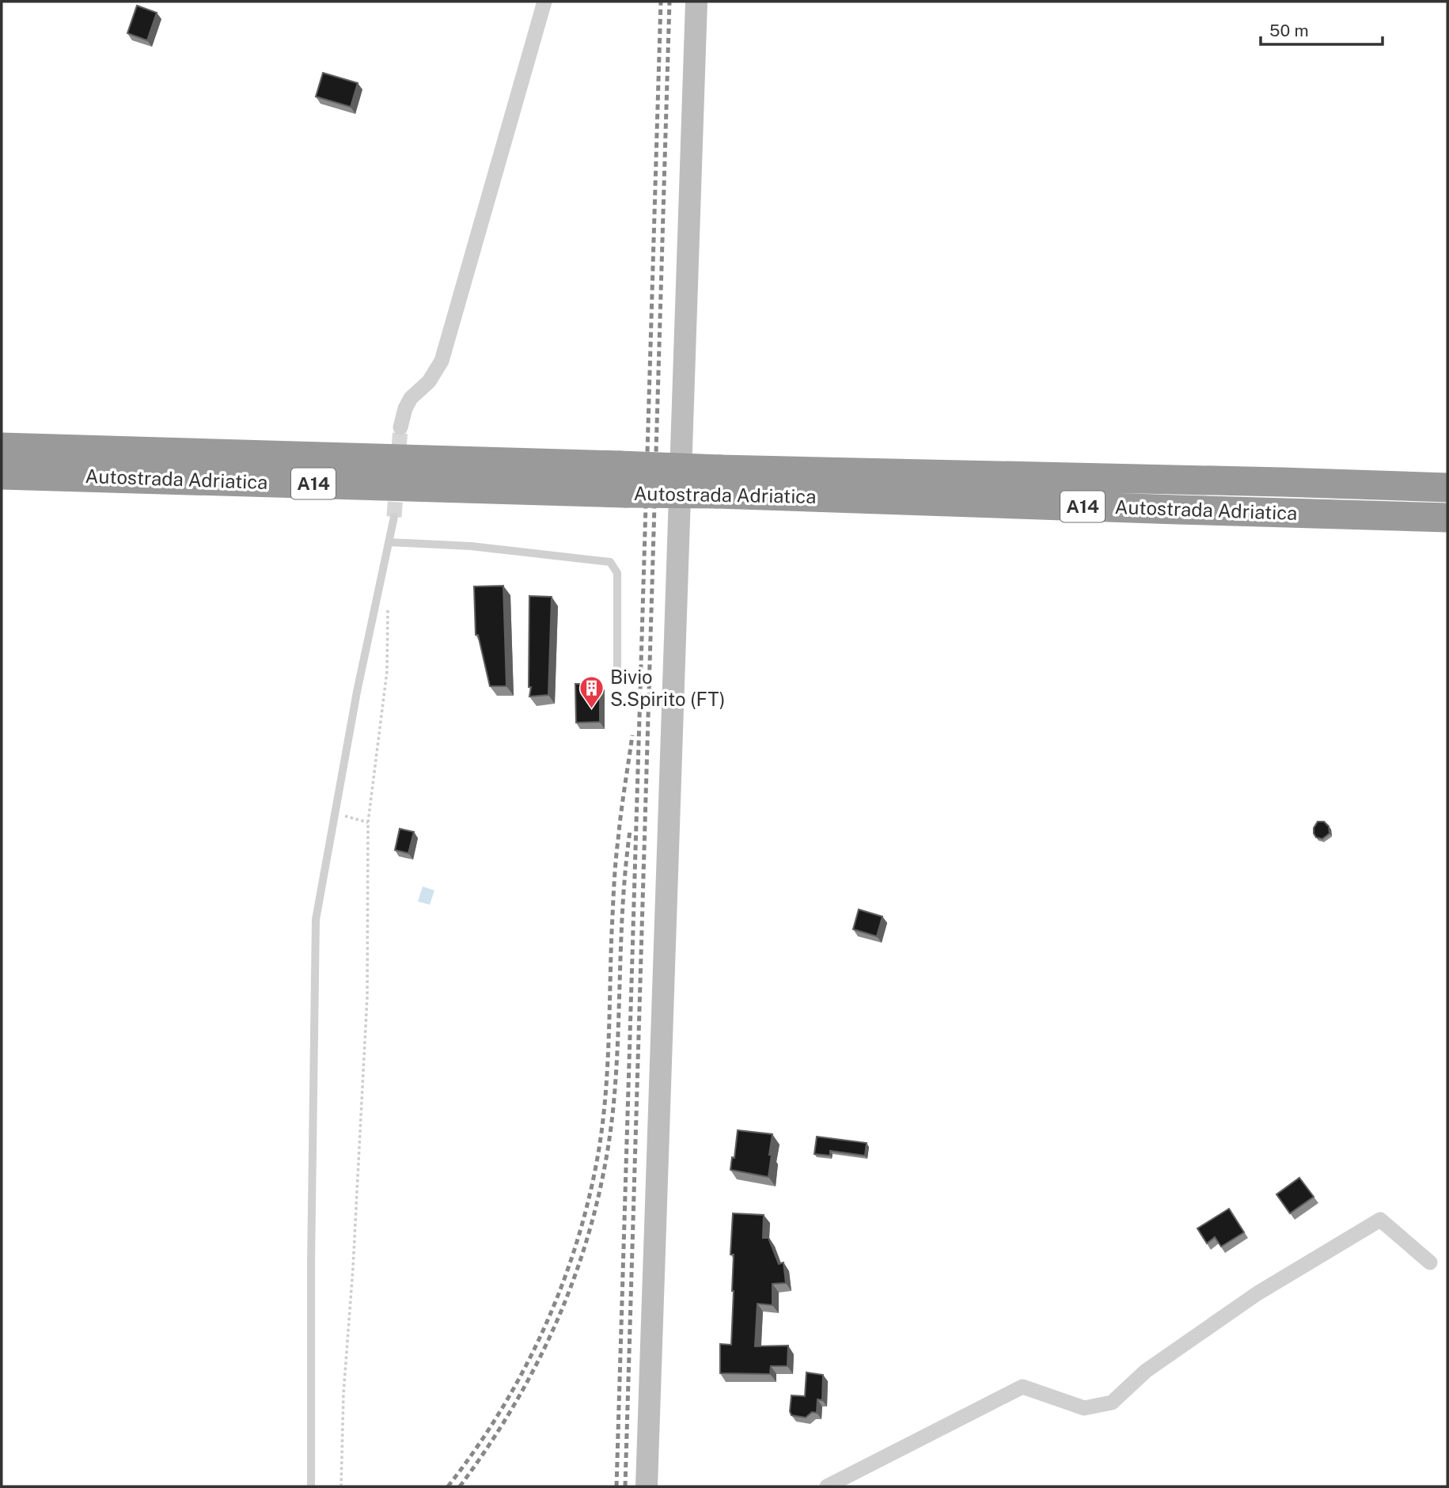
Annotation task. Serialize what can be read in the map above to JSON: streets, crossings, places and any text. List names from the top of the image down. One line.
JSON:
{"streets":{"highway":["Autostrada Adriatica","A14"]},"places":{"building":["Bivio S.Spirito (FT)"]},"scale_bar":"50 m"}
